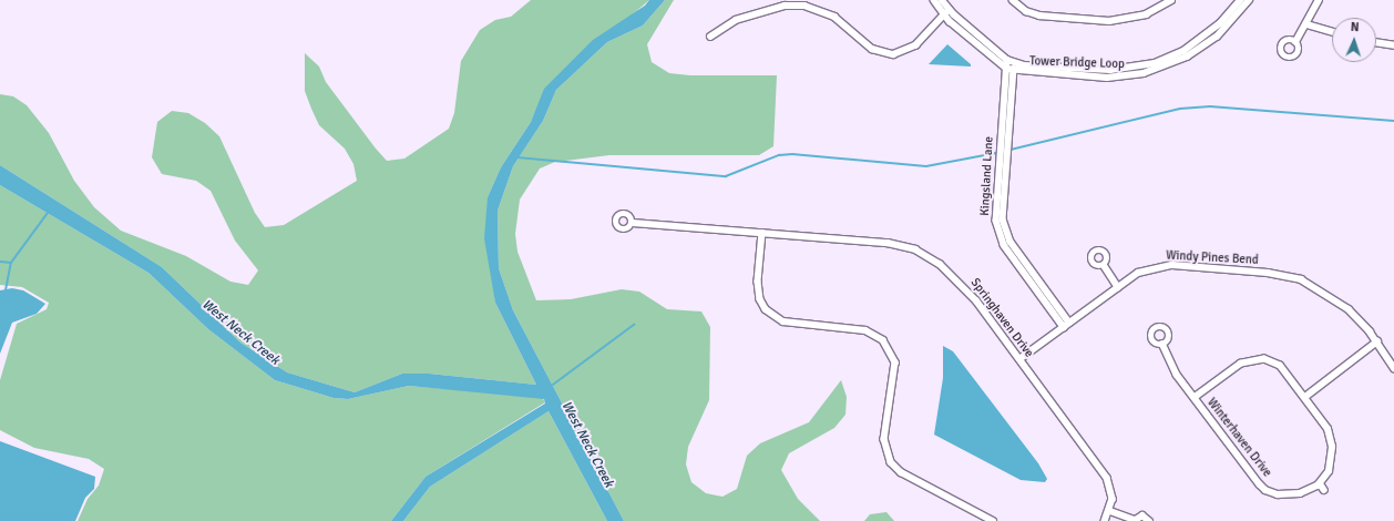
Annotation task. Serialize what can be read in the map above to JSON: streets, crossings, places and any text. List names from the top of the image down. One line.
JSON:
{"streets":{"street":["Tower Bridge Loop","Kingsland Lane","Windy Pines Bend","Springhaven Drive","Winterhaven Drive"]},"crossings":[["Tower Bridge Loop","Kingsland Lane"],["Kingsland Lane","Windy Pines Bend"],["Windy Pines Bend","Springhaven Drive"]],"water":["West Neck Creek"],"north":"top"}
